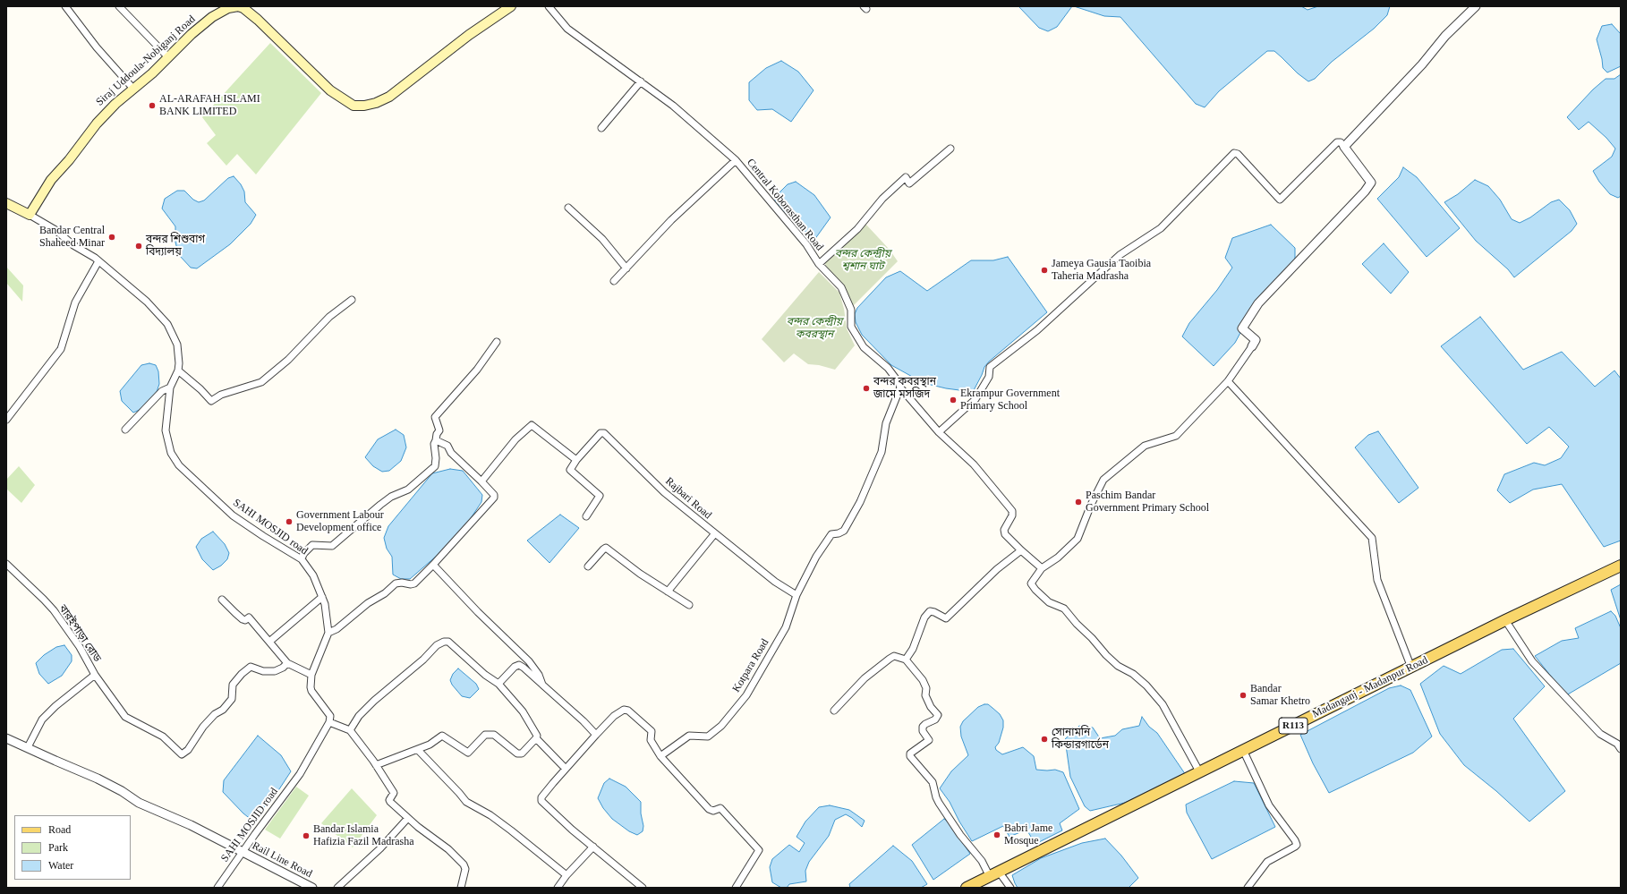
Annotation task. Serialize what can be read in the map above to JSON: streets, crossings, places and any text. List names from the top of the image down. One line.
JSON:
{"streets":{"main road":["Siraj Uddoula-Nobiganj Road","Madanganj - Madanpur Road","R113"],"street":["Central Koborasthan Road","Rajbari Road","SAHI MOSJID road","বারইপাড়া রোড","Kotpara Road","Rail Line Road"]},"crossings":[["Siraj Uddoula-Nobiganj Road","SAHI MOSJID road"],["Central Koborasthan Road","Kotpara Road"],["Rajbari Road","Kotpara Road"],["SAHI MOSJID road","Rail Line Road"],["বারইপাড়া রোড","Rail Line Road"]],"parks":["বন্দর কেন্দ্রীয় শ্বশান ঘাট","বন্দর কেন্দ্রীয় কবরস্থান"],"places":["AL-ARAFAH ISLAMI BANK LIMITED","Bandar Central Shaheed Minar","বন্দর শিশুবাগ বিদ্যালয়","Jameya Gausia Taoibia Taheria Madrasha","বন্দর কবরস্থান জামে মসজিদ","Ekrampur Government Primary School","Paschim Bandar Government Primary School","Government Labour Development office","Bandar Samar Khetro","সোনামনি কিন্ডারগার্ডেন","Babri Jame Mosque","Bandar Islamia Hafizia Fazil Madrasha"],"legend":["Road","Park","Water"]}
